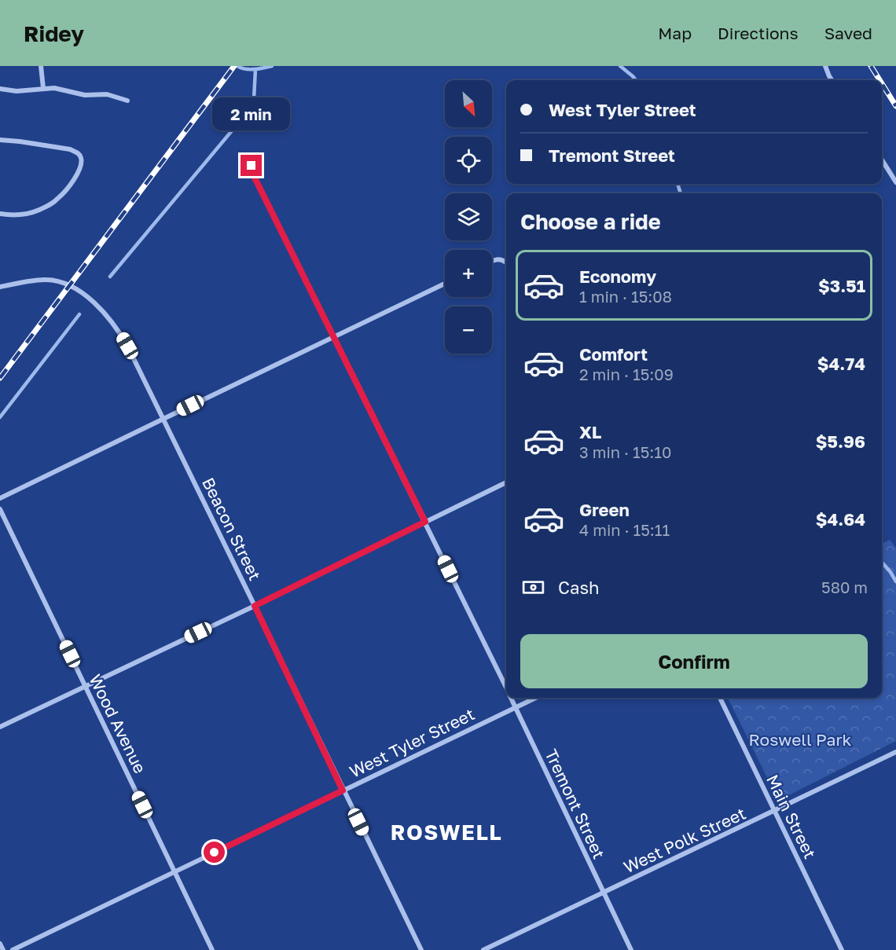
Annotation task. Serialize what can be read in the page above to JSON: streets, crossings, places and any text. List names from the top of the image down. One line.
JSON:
{"streets":{"street":["Beacon Street","Wood Avenue","West Tyler Street","Tremont Street","Main Street","West Polk Street"]},"crossings":[["Beacon Street","West Tyler Street"],["Wood Avenue","West Tyler Street"],["West Tyler Street","Tremont Street"],["Tremont Street","West Polk Street"],["Main Street","West Polk Street"]],"districts":["ROSWELL"],"parks":["Roswell Park"],"north":"bottom right","page":{"header":"Ridey","nav":["Map","Directions","Saved"],"map_buttons":["+","−"],"banner":["West Tyler Street","Tremont Street"],"bubble":"2 min","heading":"Choose a ride","list":[{"name":"Economy","note":"1 min · 15:08","value":"$3.51"},{"name":"Comfort","note":"2 min · 15:09","value":"$4.74"},{"name":"XL","note":"3 min · 15:10","value":"$5.96"},{"name":"Green","note":"4 min · 15:11","value":"$4.64"}],"pay":["Cash","580 m"],"buttons":"Confirm"}}
